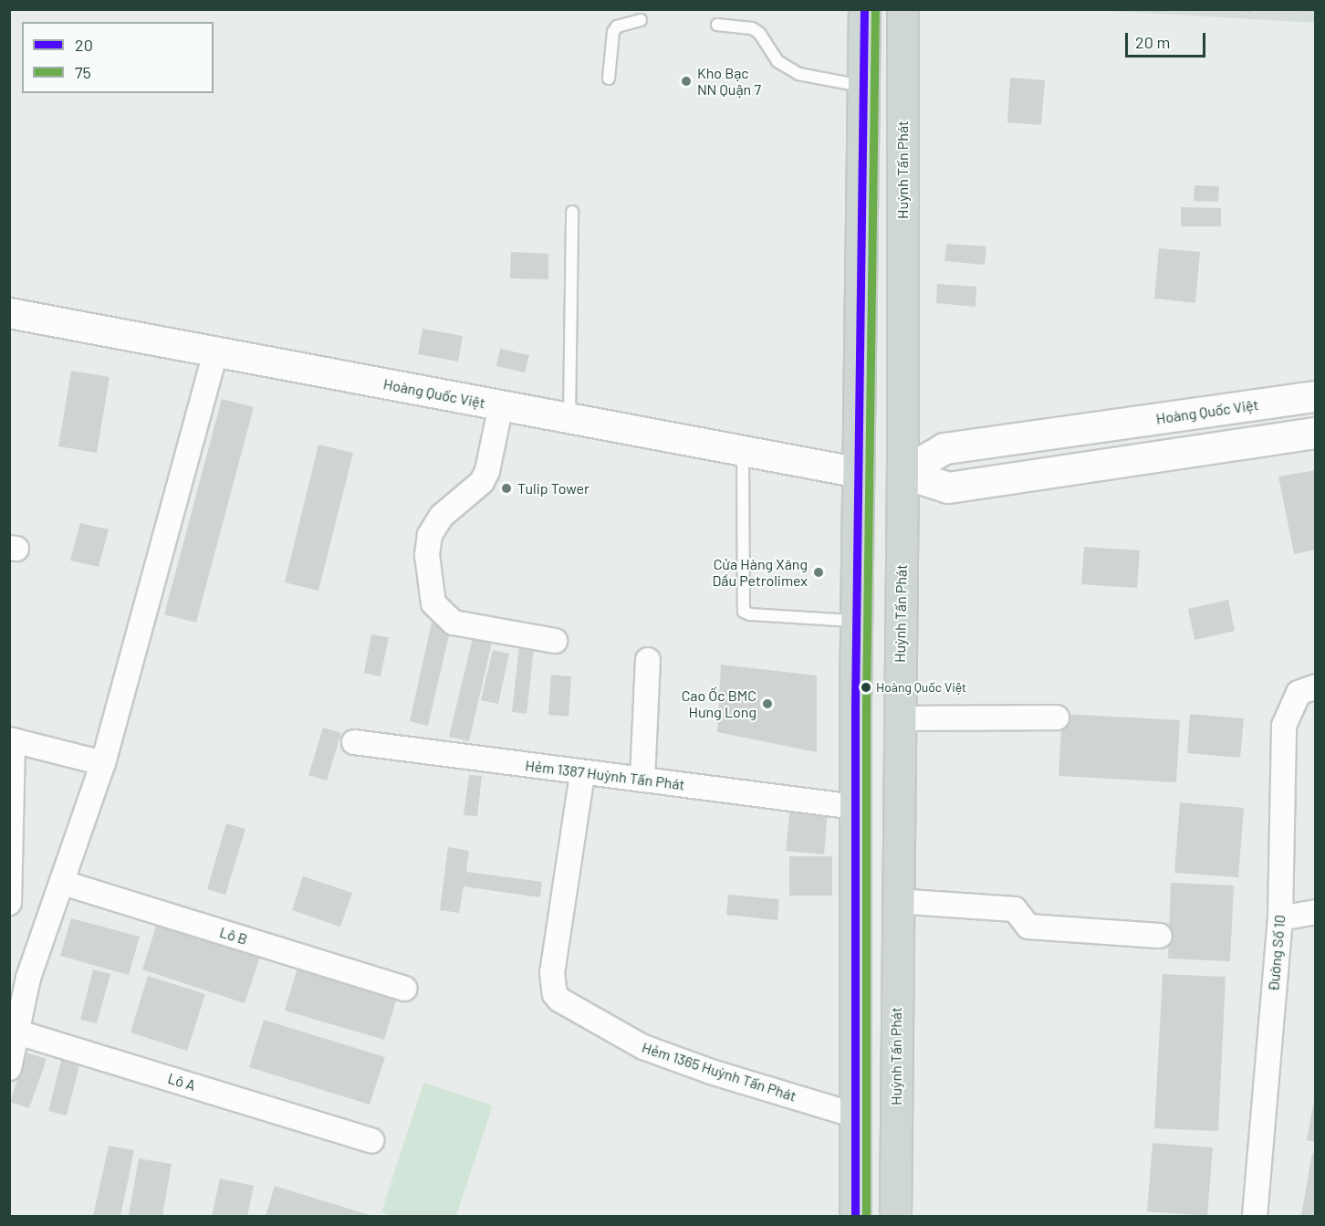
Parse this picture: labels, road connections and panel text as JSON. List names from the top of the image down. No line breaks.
{"streets":{"main road":["Huỳnh Tấn Phát","Hoàng Quốc Việt"],"street":["Hẻm 1387 Huỳnh Tấn Phát","Lô B","Đường Số 10","Hẻm 1365 Huỳnh Tấn Phát","Lô A"]},"crossings":[["Huỳnh Tấn Phát","Hoàng Quốc Việt"],["Hẻm 1387 Huỳnh Tấn Phát","Hẻm 1365 Huỳnh Tấn Phát"]],"places":["Kho Bạc NN Quận 7","Tulip Tower","Cửa Hàng Xăng Dầu Petrolimex","Hoàng Quốc Việt","Cao Ốc BMC Hưng Long"],"lines":["transit line 20","transit line 75"],"legend":["20","75"],"scale_bar":"20 m"}
